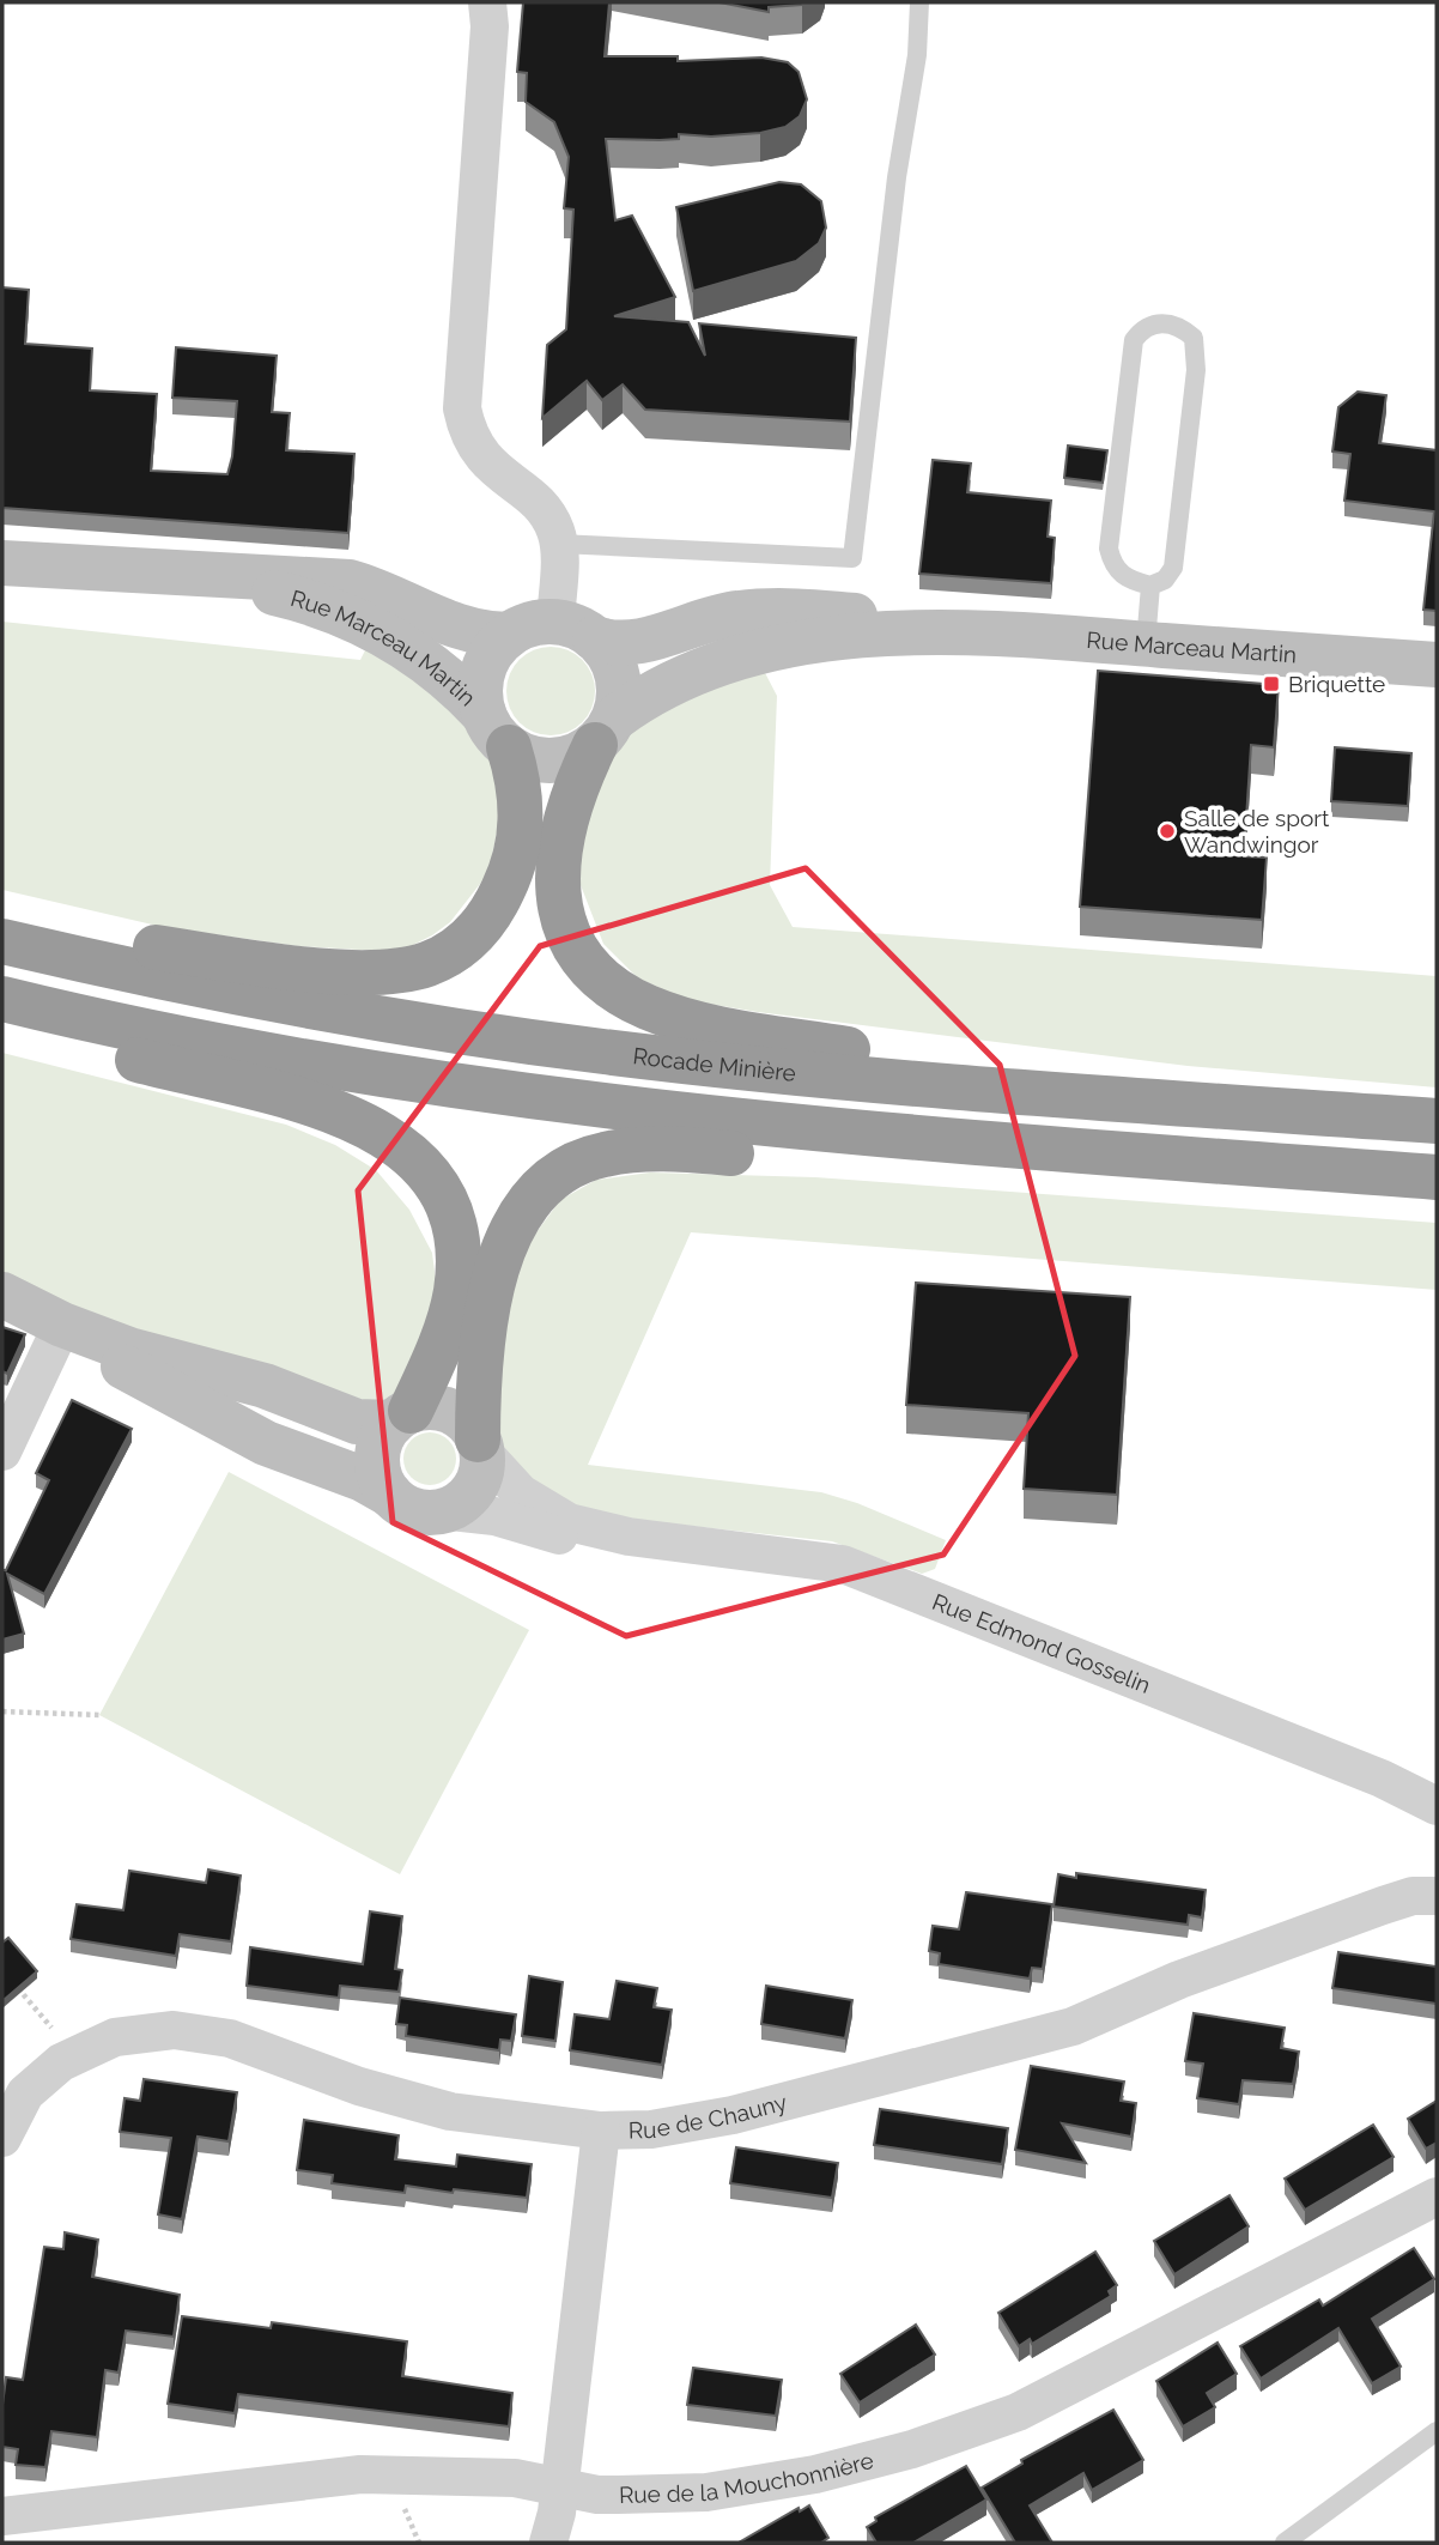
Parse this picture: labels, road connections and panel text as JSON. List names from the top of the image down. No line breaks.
{"streets":{"highway":["Rocade Minière"],"street":["Rue Marceau Martin","Rue Edmond Gosselin","Rue de Chauny","Rue de la Mouchonnière"]},"places":{"transit":["Briquette"],"other":["Salle de sport Wandwingor"]}}
